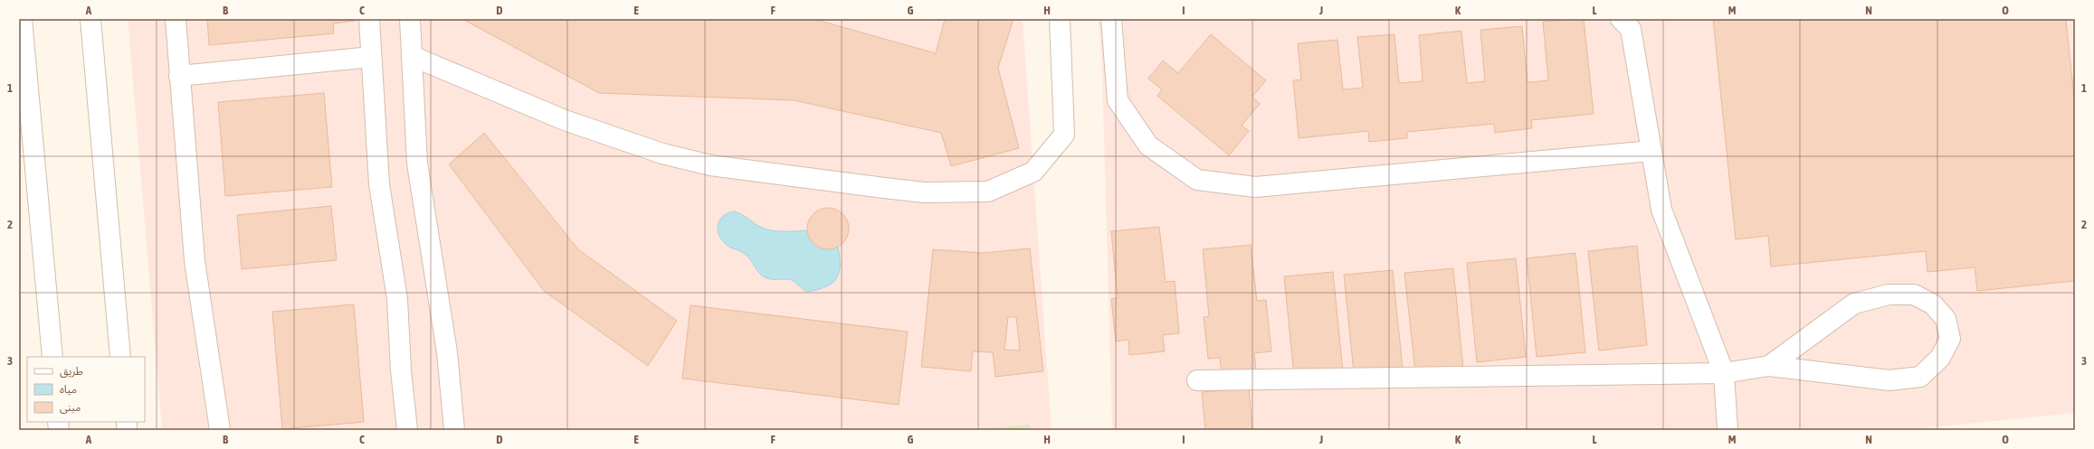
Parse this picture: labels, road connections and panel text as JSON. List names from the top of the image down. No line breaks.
{"legend":["طريق","مياه","مبنى"],"grid":{"columns":["A","B","C","D","E","F","G","H","I","J","K","L","M","N","O"],"rows":["1","2","3"]}}
